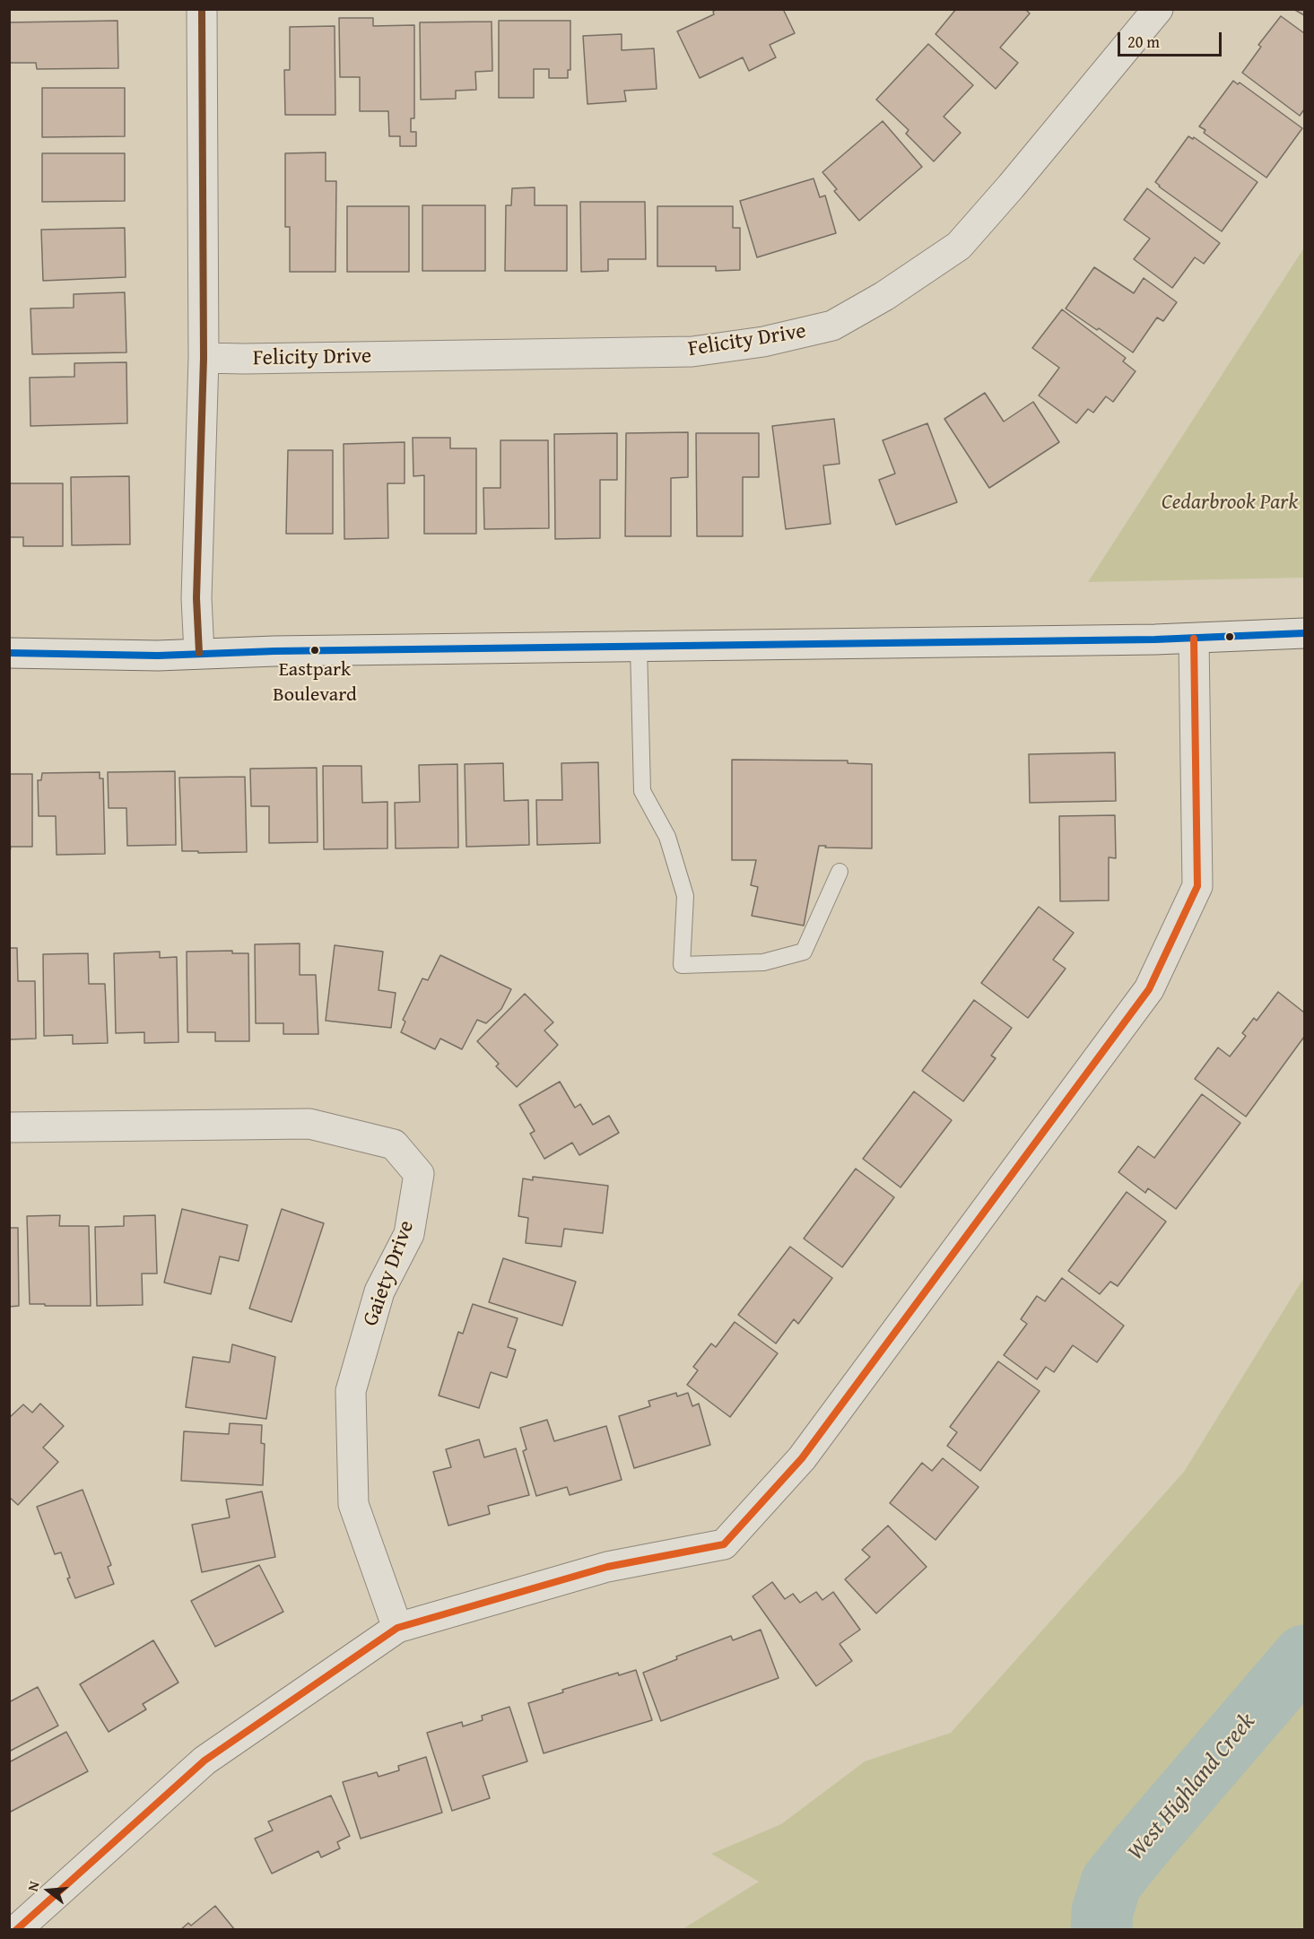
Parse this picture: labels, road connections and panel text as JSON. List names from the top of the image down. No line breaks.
{"streets":{"street":["Felicity Drive","Gaiety Drive"]},"water":["West Highland Creek"],"parks":["Cedarbrook Park"],"places":["Eastpark Boulevard"],"scale_bar":"20 m","north":"left"}
